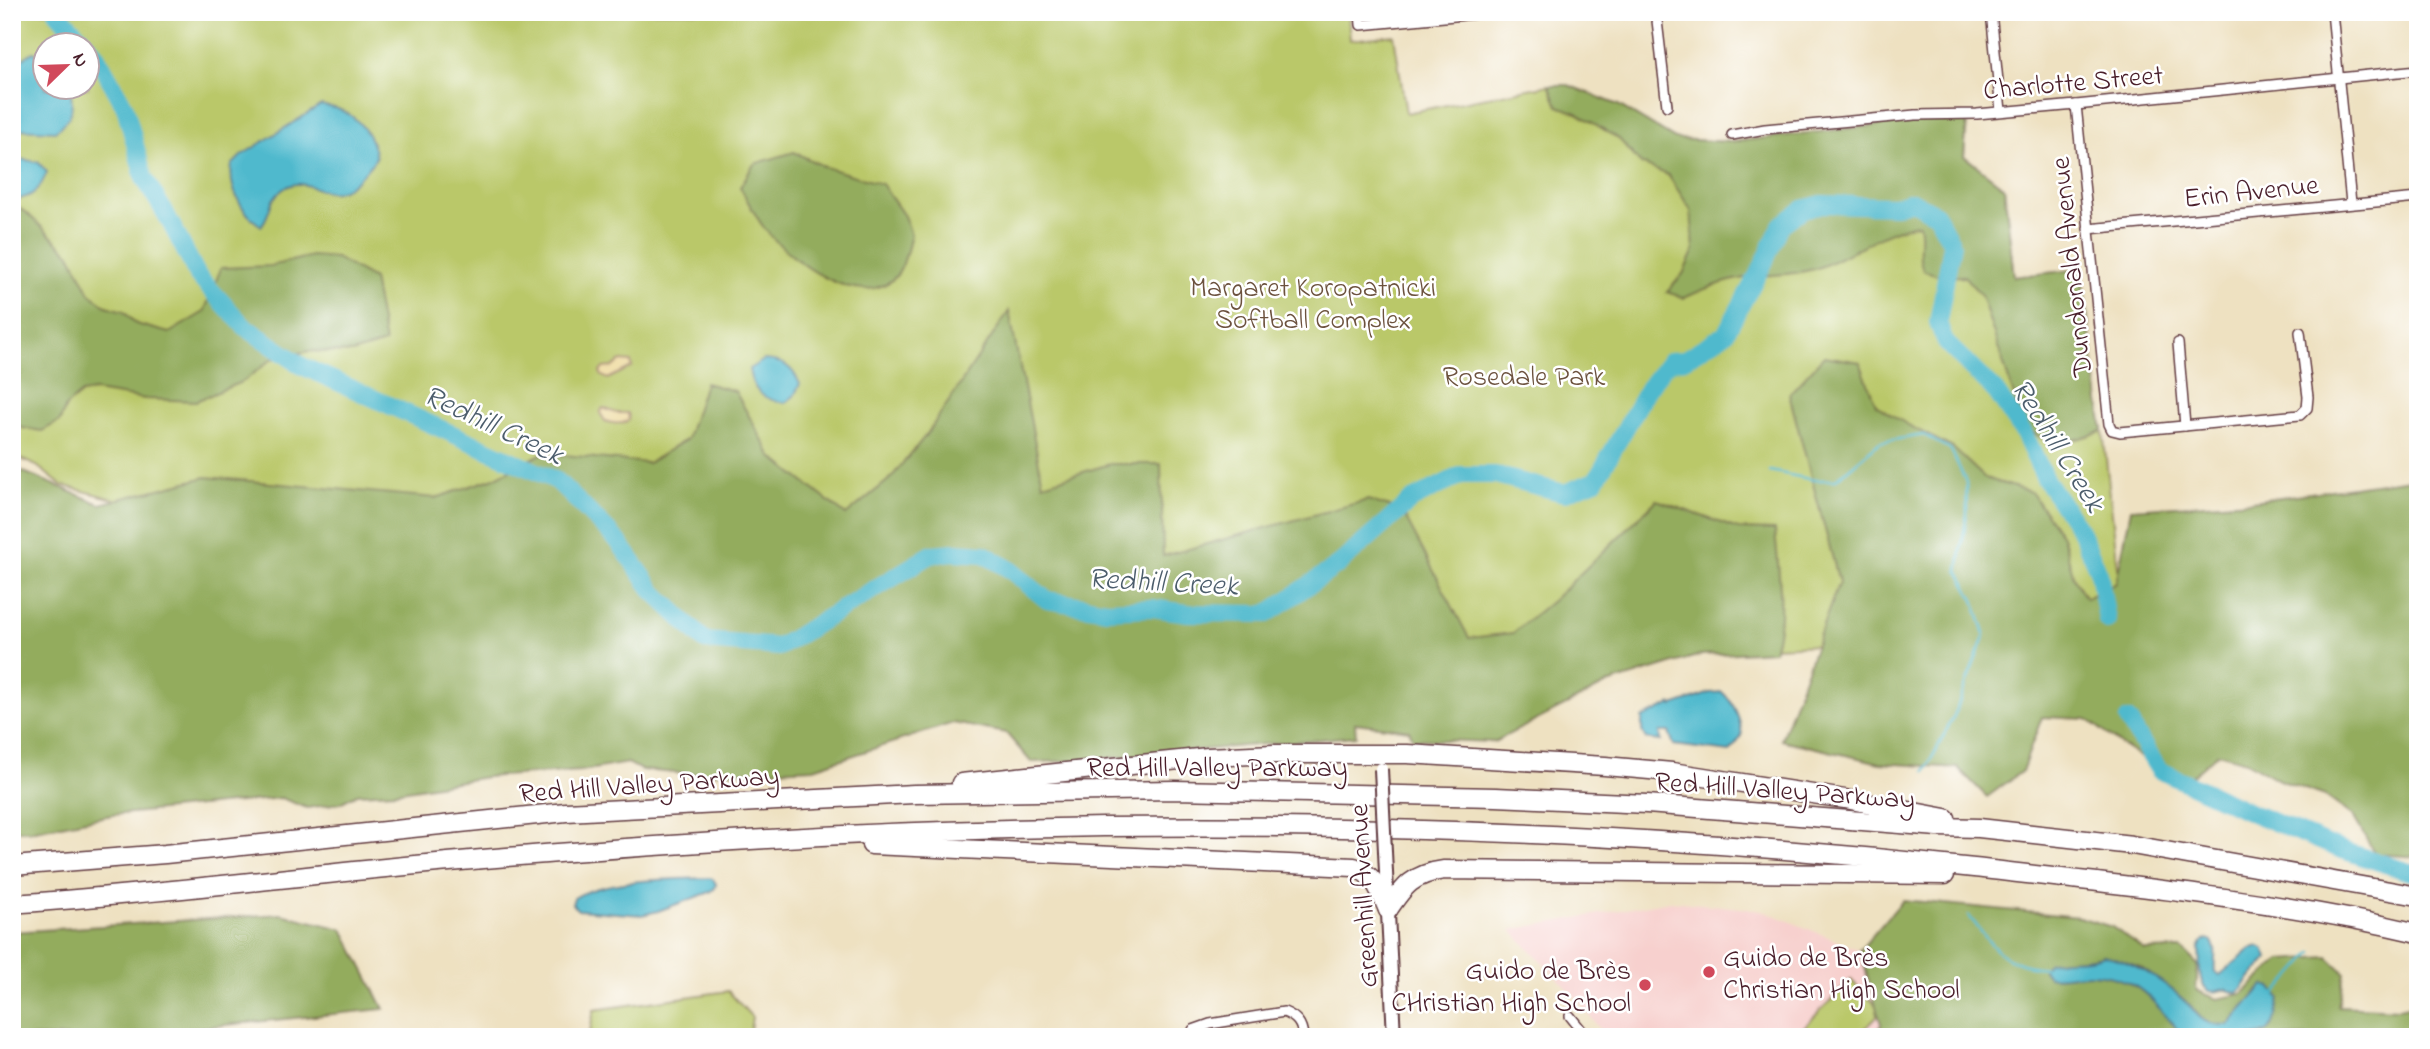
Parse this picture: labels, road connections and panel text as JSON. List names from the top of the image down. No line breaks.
{"streets":{"highway":["Red Hill Valley Parkway"],"street":["Charlotte Street","Erin Avenue","Dundonald Avenue","Greenhill Avenue"]},"crossings":[["Charlotte Street","Dundonald Avenue"],["Erin Avenue","Dundonald Avenue"]],"water":["Redhill Creek"],"parks":["Margaret Koropatnicki Softball Complex","Rosedale Park"],"places":["Guido de Brès Christian High School","Guido de Brès CHristian High School"],"north":"top right"}
